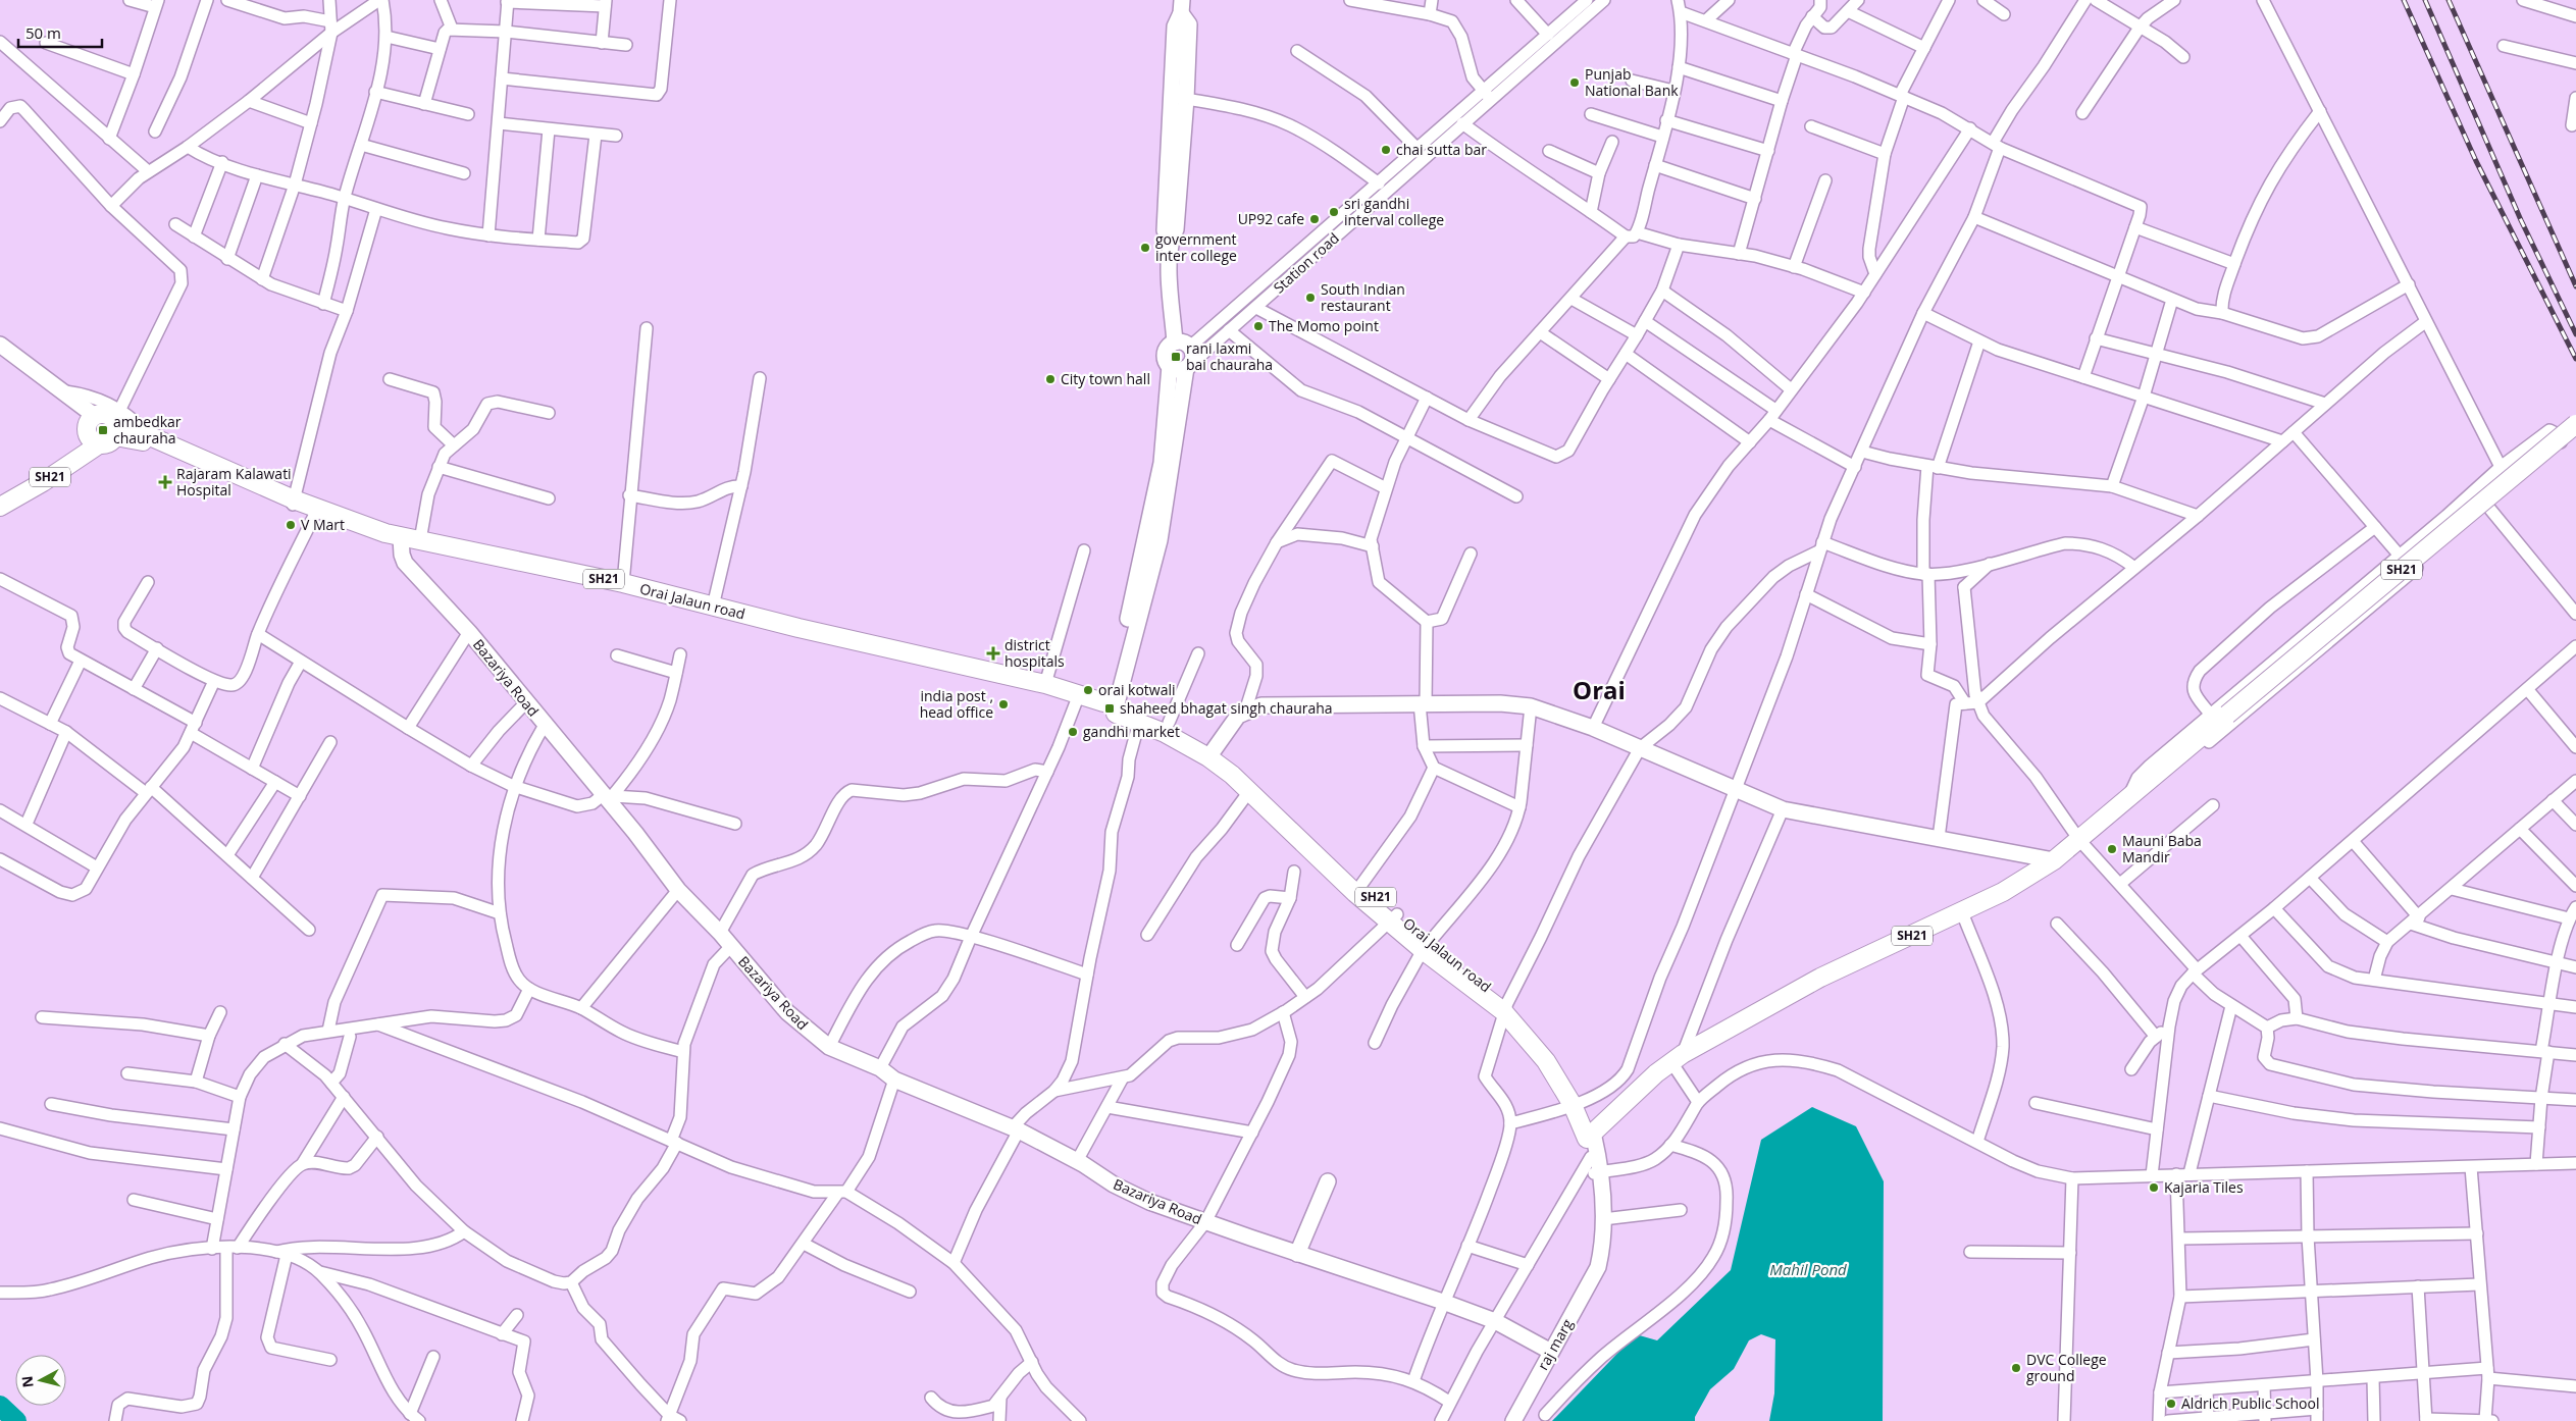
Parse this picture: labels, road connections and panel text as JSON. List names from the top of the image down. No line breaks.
{"streets":{"main road":["SH21","Orai Jalaun road"],"street":["Station road","Bazariya Road","raj marg"]},"crossings":[["SH21","Orai Jalaun road"],["Orai Jalaun road","Bazariya Road"],["Bazariya Road","raj marg"]],"districts":["Orai"],"water":["Mahil Pond"],"places":{"other":["Punjab National Bank","chai sutta bar","sri gandhi interval college","UP92 cafe","government inter college","South Indian restaurant","The Momo point","City town hall","V Mart","orai kotwali","india post , head office","gandhi market","Mauni Baba Mandir","Kajaria Tiles","DVC College ground","Aldrich Public School"],"transit":["rani laxmi bai chauraha","ambedkar chauraha","shaheed bhagat singh chauraha"],"health":["Rajaram Kalawati Hospital","district hospitals"]},"scale_bar":"50 m","north":"left"}
